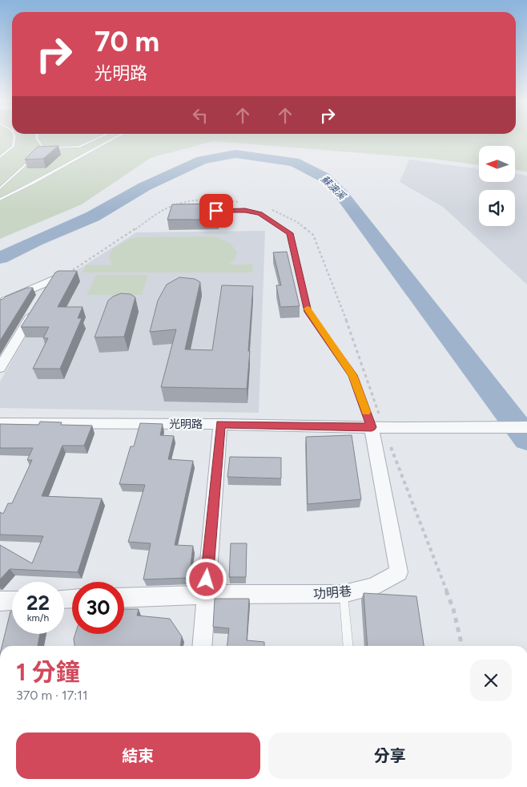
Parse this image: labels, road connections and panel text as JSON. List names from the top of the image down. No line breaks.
{"streets":{"street":["光明路","功明巷"]},"crossings":[["光明路","功明巷"]],"water":["蘇澳溪"],"north":"left","page":{"turn":["70 m","光明路"],"speed":"22 km/h","limit":"30","heading":["1 分鐘","370 m · 17:11"],"buttons":["結束","分享"]}}
